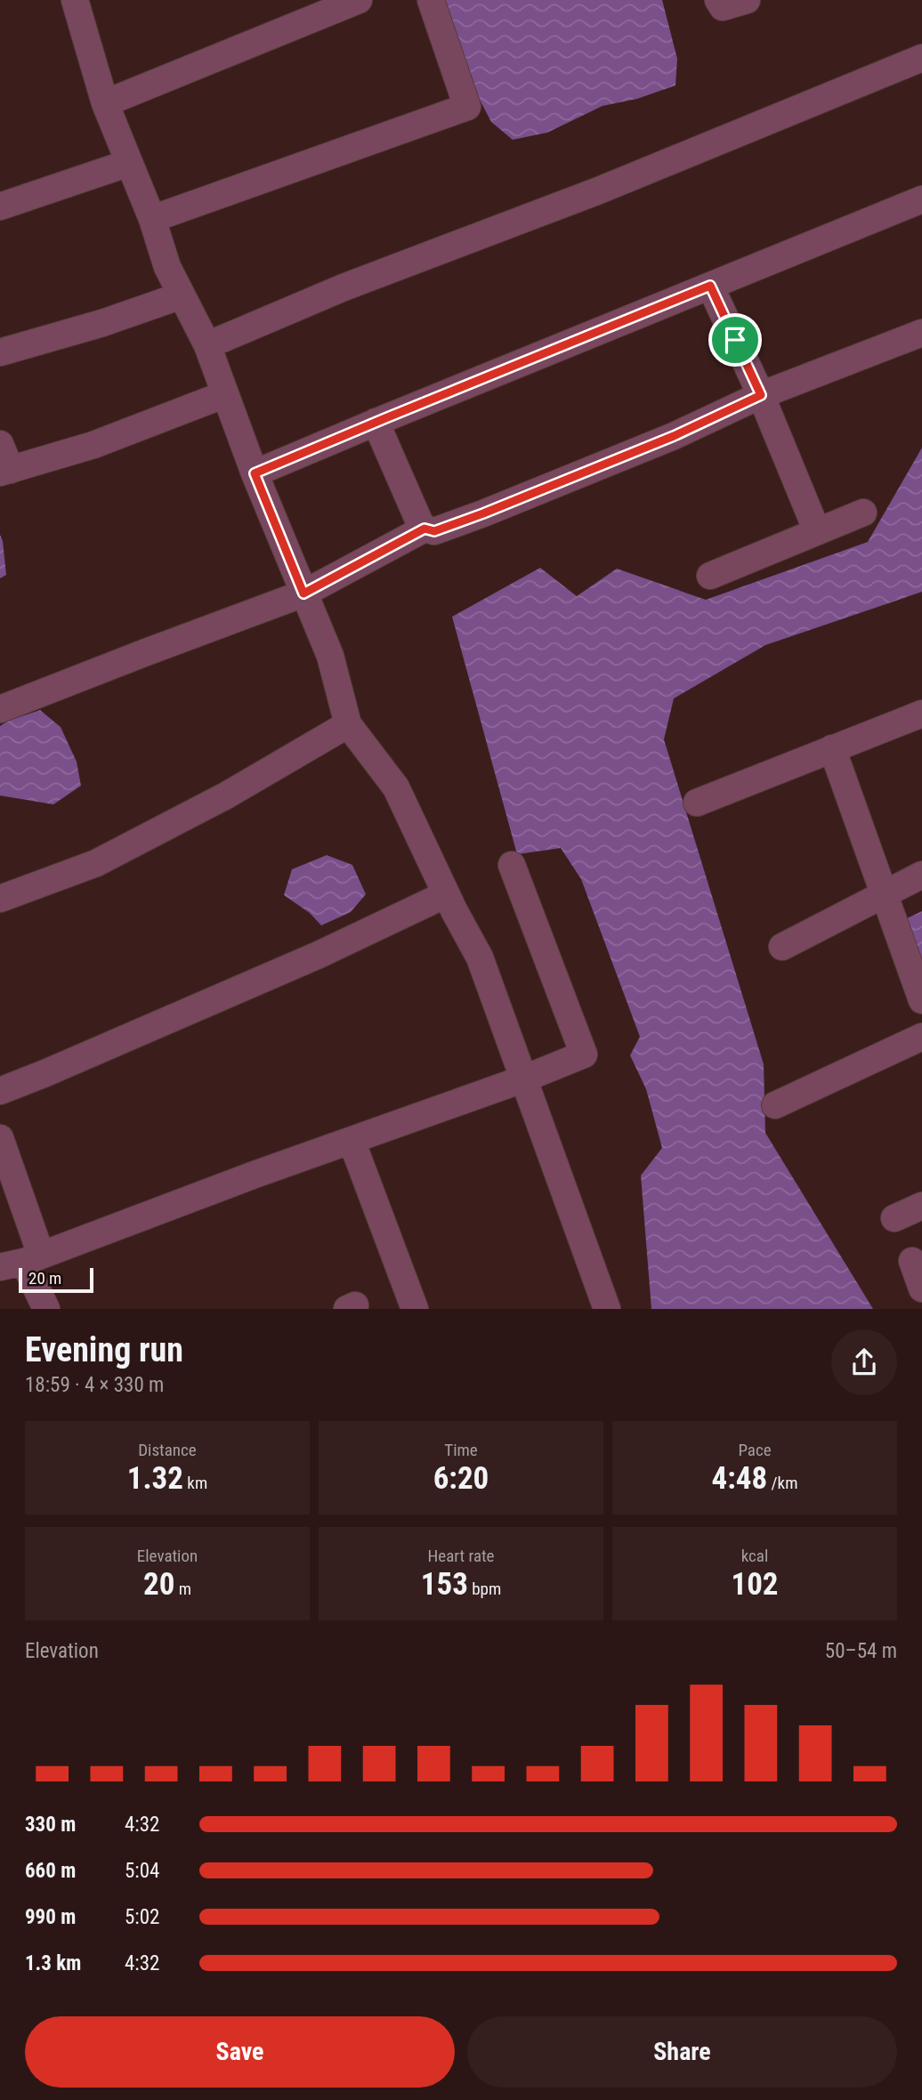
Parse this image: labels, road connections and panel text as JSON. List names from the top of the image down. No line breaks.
{"scale_bar":"20 m","page":{"scale":"20 m","heading":["Evening run","18:59 · 4 × 330 m"],"stats":[["Distance","1.32 km"],["Time","6:20"],["Pace","4:48 /km"],["Elevation","20 m"],["Heart rate","153 bpm"],["kcal","102"]],"chart":["Elevation","50–54 m"],"list":[{"name":"330 m","note":"4:32"},{"name":"660 m","note":"5:04"},{"name":"990 m","note":"5:02"},{"name":"1.3 km","note":"4:32"}],"buttons":["Save","Share"]}}
